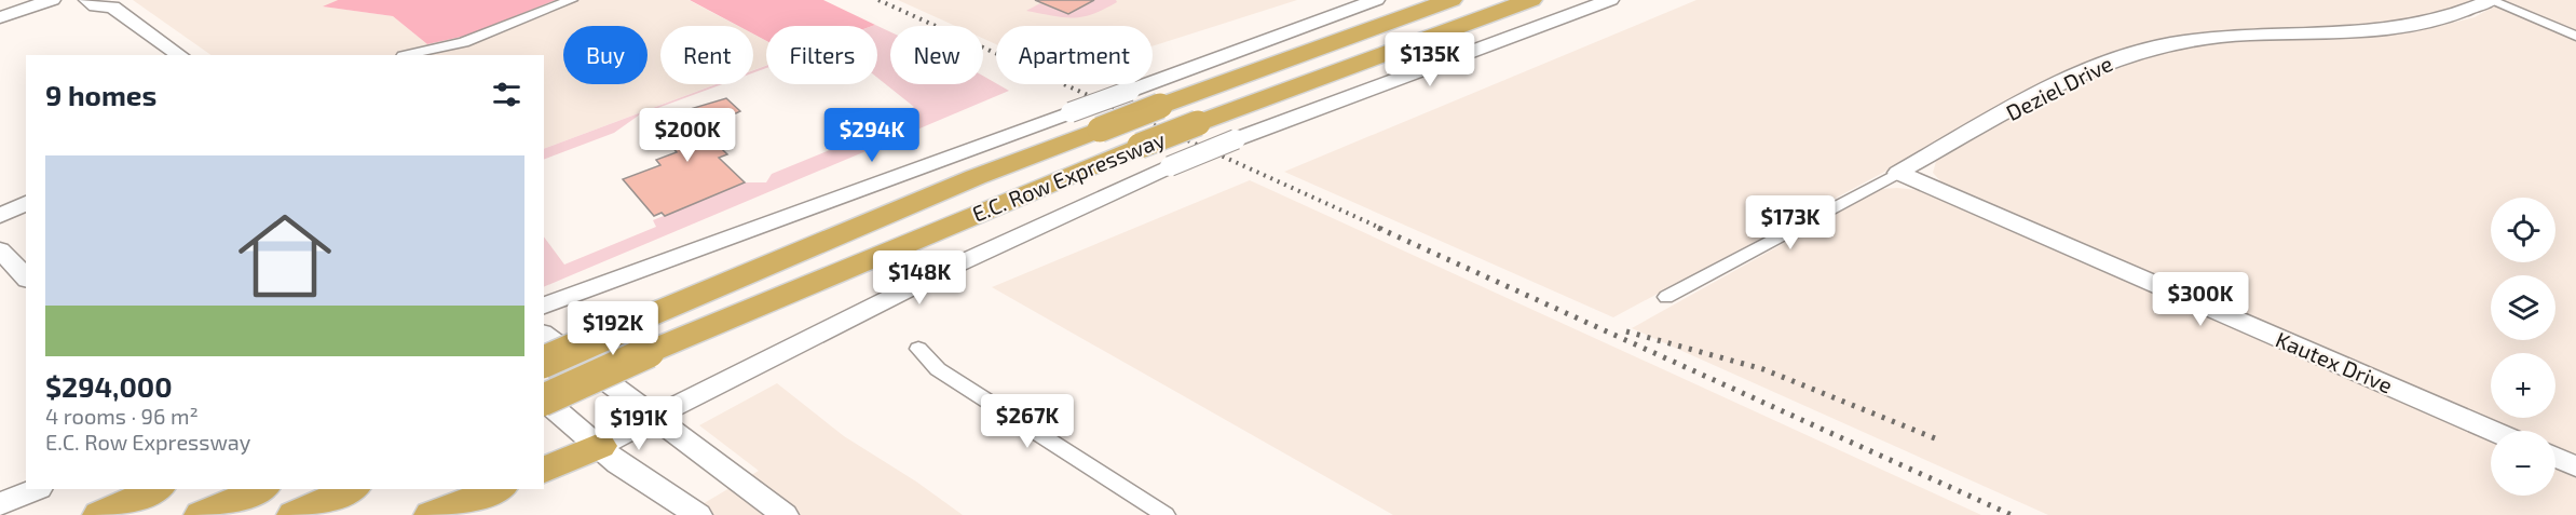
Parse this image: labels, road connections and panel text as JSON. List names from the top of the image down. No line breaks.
{"streets":{"highway":["E.C. Row Expressway"],"main road":["Deziel Drive","Kautex Drive"]},"crossings":[["Deziel Drive","Kautex Drive"]],"page":{"chip":["Buy","Rent","Filters","New","Apartment"],"price":["$135K","$200K","$294K","$173K","$148K","$300K","$192K","$267K","$191K"],"heading":"9 homes","list":[{"name":"$294,000","note":"4 rooms · 96 m² · E.C. Row Expressway"}],"map_buttons":["+","−"]}}
